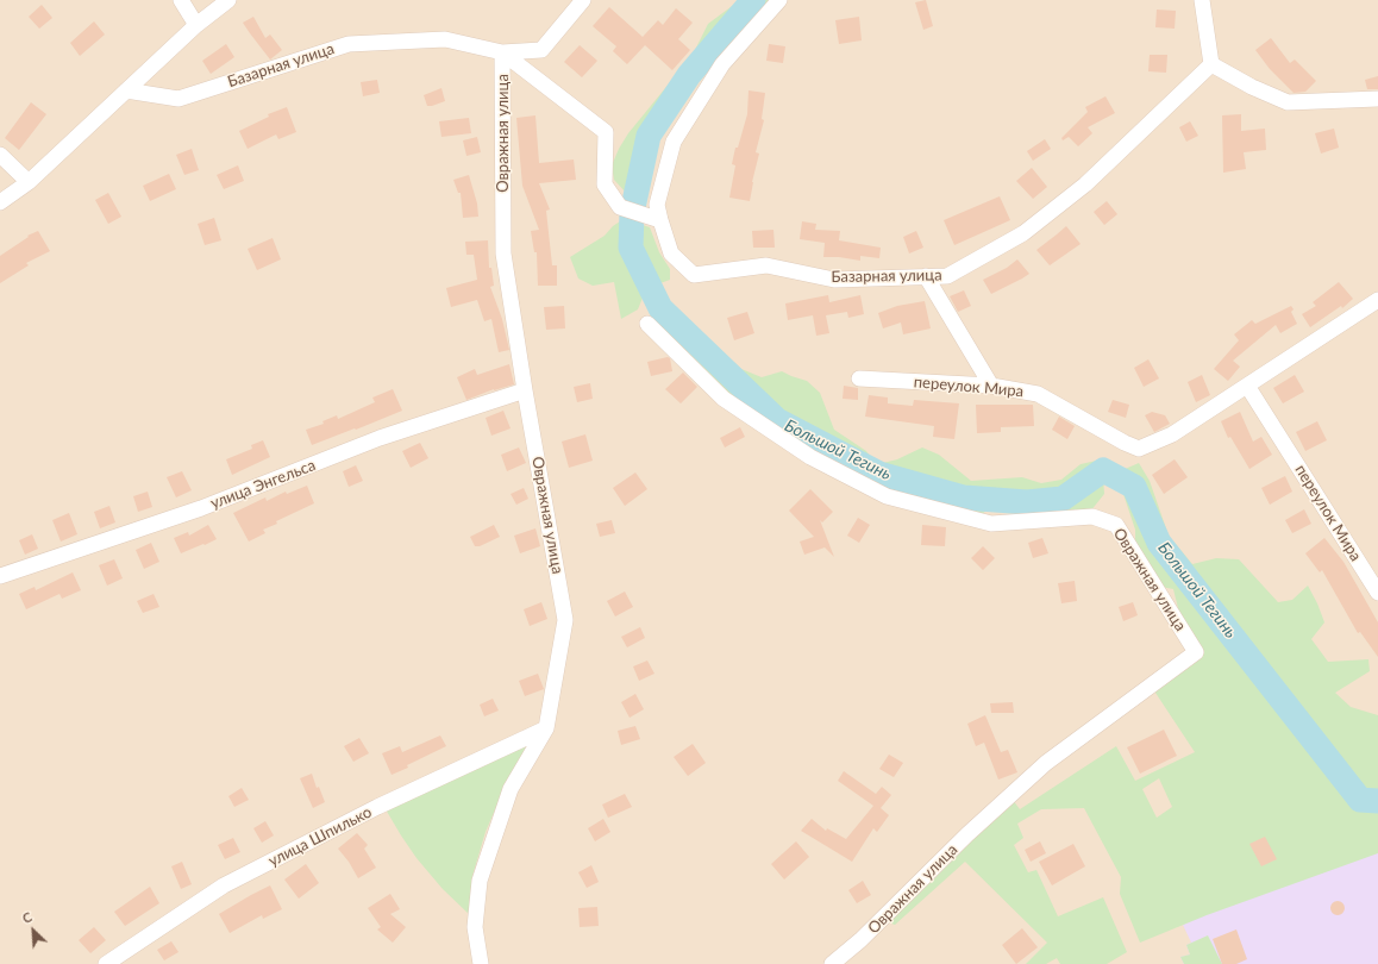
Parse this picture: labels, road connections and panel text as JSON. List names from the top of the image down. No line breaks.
{"streets":{"street":["Базарная улица","Овражная улица","переулок Мира","улица Энгельса","улица Шпилько"]},"crossings":[["Базарная улица","Овражная улица"],["Овражная улица","улица Энгельса"],["Овражная улица","улица Шпилько"]],"water":["Большой Тегинь"],"north":"top left"}
